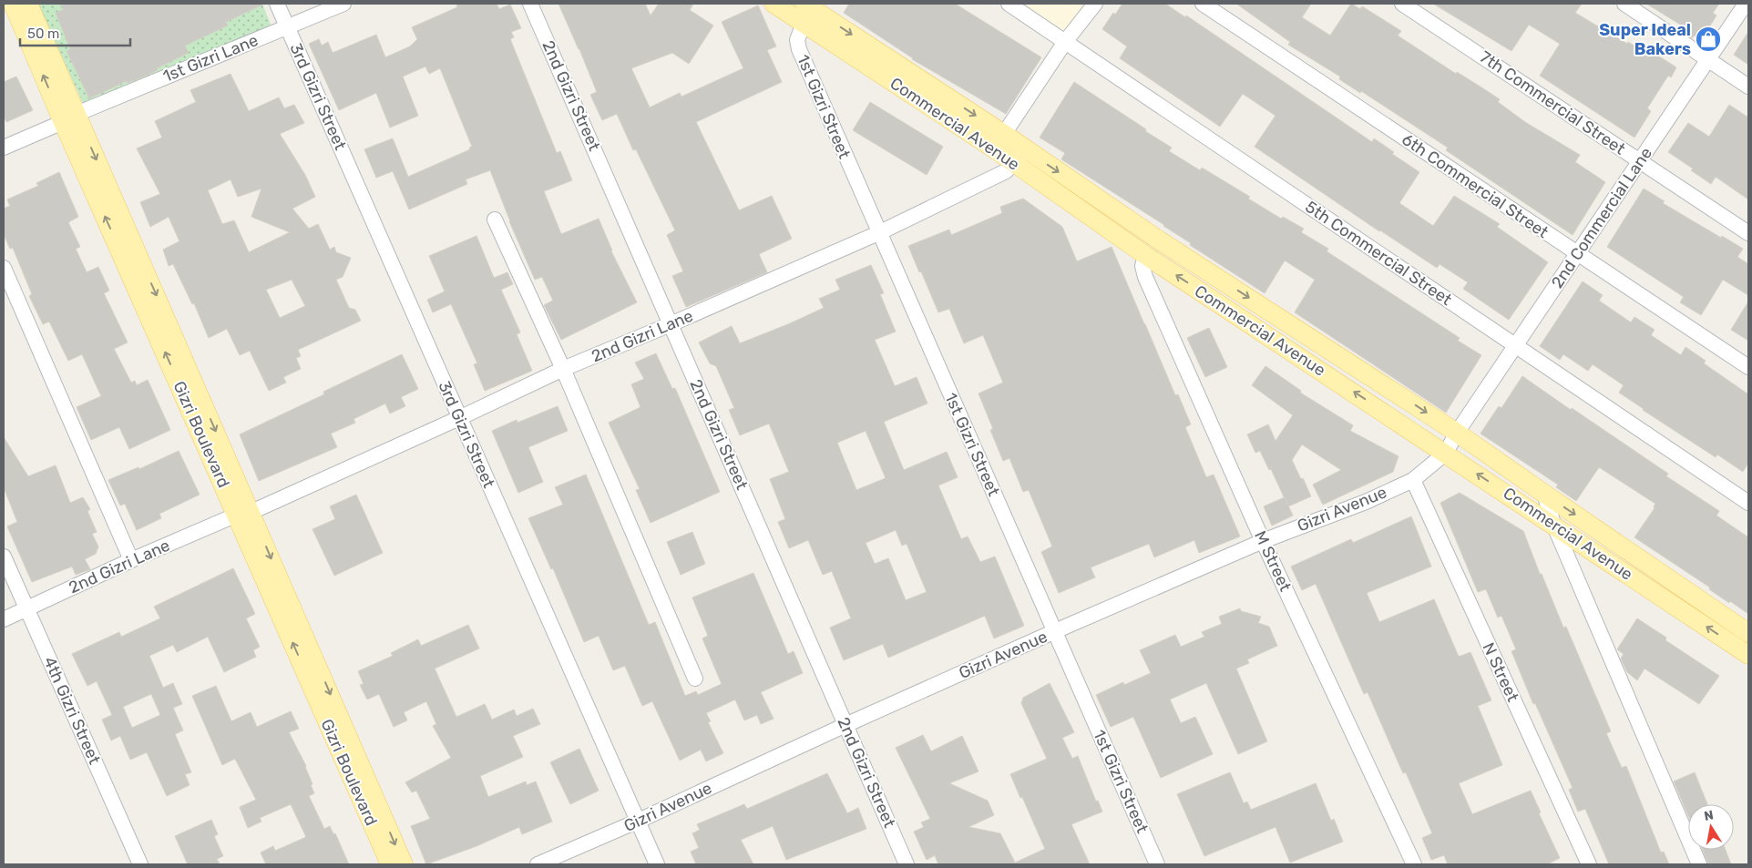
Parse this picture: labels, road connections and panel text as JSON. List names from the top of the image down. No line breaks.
{"streets":{"main road":["Commercial Avenue","Gizri Boulevard"],"street":["1st Gizri Lane","2nd Gizri Street","3rd Gizri Street","7th Commercial Street","1st Gizri Street","6th Commercial Street","2nd Commercial Lane","5th Commercial Street","2nd Gizri Lane","Gizri Avenue","M Street","N Street","4th Gizri Street"]},"crossings":[["1st Gizri Lane","3rd Gizri Street"],["1st Gizri Lane","Gizri Boulevard"],["2nd Gizri Street","2nd Gizri Lane"],["2nd Gizri Street","Gizri Avenue"],["3rd Gizri Street","2nd Gizri Lane"],["3rd Gizri Street","Gizri Avenue"],["7th Commercial Street","2nd Commercial Lane"],["1st Gizri Street","Commercial Avenue"],["1st Gizri Street","2nd Gizri Lane"],["1st Gizri Street","Gizri Avenue"],["Commercial Avenue","2nd Commercial Lane"],["Commercial Avenue","2nd Gizri Lane"],["Commercial Avenue","Gizri Avenue"],["Commercial Avenue","M Street"],["6th Commercial Street","2nd Commercial Lane"],["2nd Commercial Lane","5th Commercial Street"],["2nd Commercial Lane","Gizri Avenue"],["2nd Gizri Lane","Gizri Boulevard"],["2nd Gizri Lane","4th Gizri Street"],["Gizri Avenue","M Street"],["Gizri Avenue","N Street"]],"places":{"shop":["Super Ideal Bakers"]},"scale_bar":"50 m","north":"top"}
